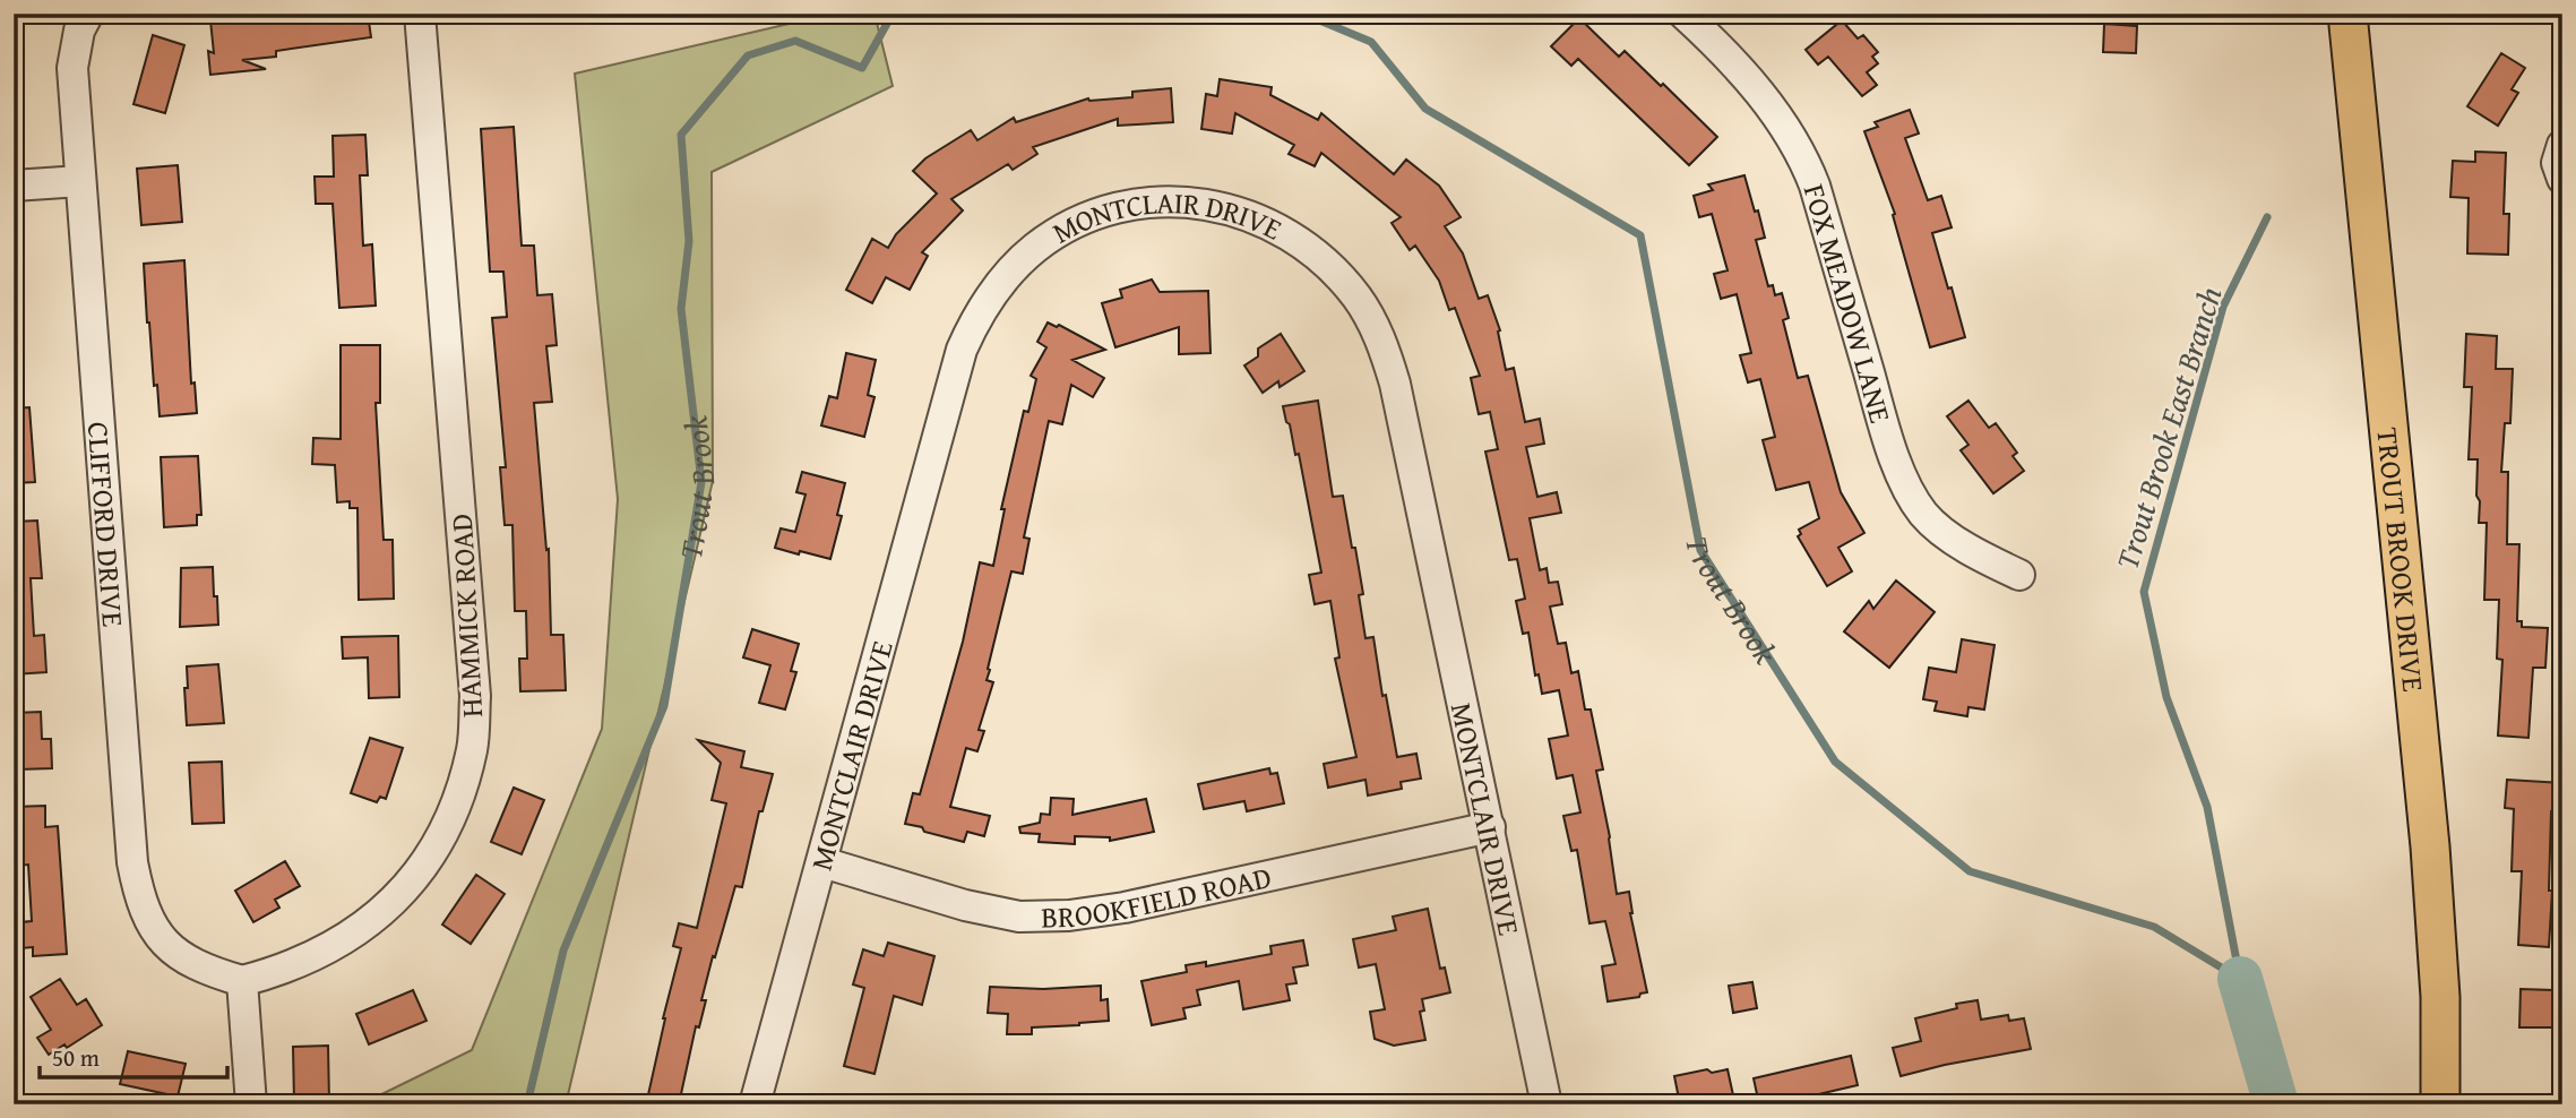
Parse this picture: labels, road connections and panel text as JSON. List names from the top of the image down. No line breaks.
{"streets":{"main road":["TROUT BROOK DRIVE"],"street":["MONTCLAIR DRIVE","FOX MEADOW LANE","CLIFFORD DRIVE","HAMMICK ROAD","BROOKFIELD ROAD"]},"crossings":[["MONTCLAIR DRIVE","BROOKFIELD ROAD"],["CLIFFORD DRIVE","HAMMICK ROAD"]],"water":["Trout Brook East Branch","Trout Brook"],"scale_bar":"50 m"}
